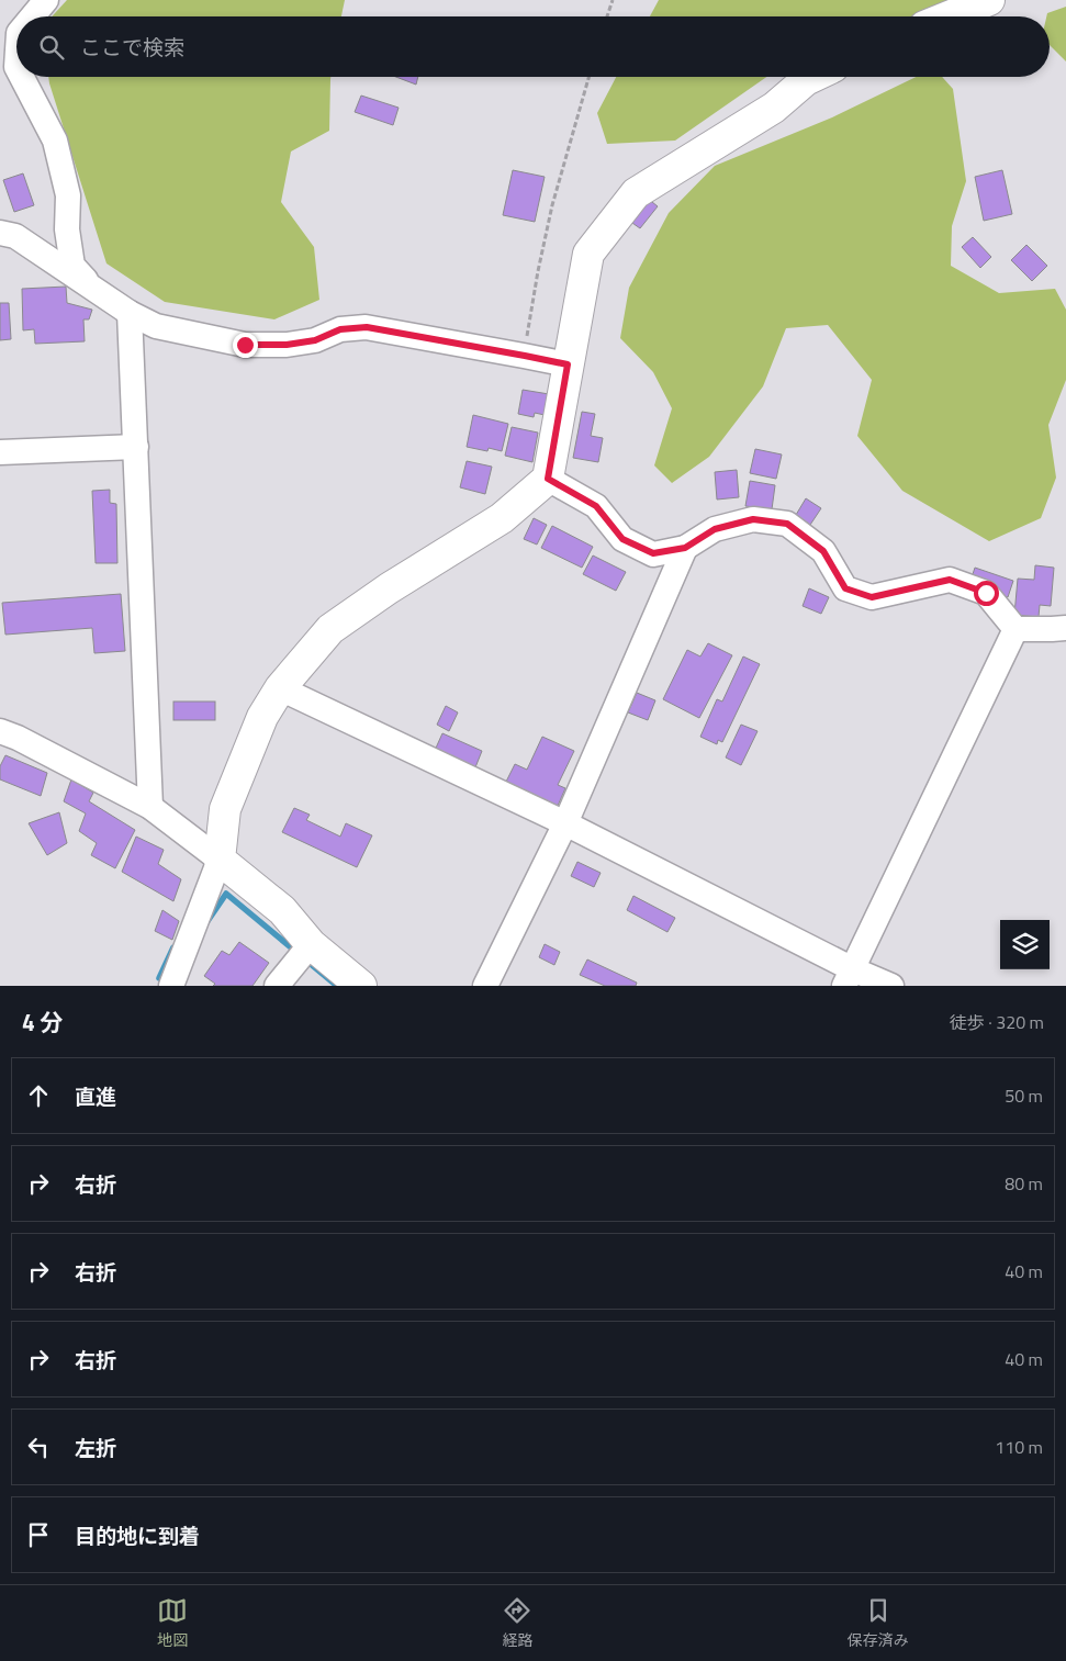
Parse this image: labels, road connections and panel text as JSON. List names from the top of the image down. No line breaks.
{"page":{"search":"ここで検索","heading":["4 分","徒歩 · 320 m"],"list":[["直進","50 m"],["右折","80 m"],["右折","40 m"],["右折","40 m"],["左折","110 m"],"目的地に到着"],"nav":["地図","経路","保存済み"]}}
